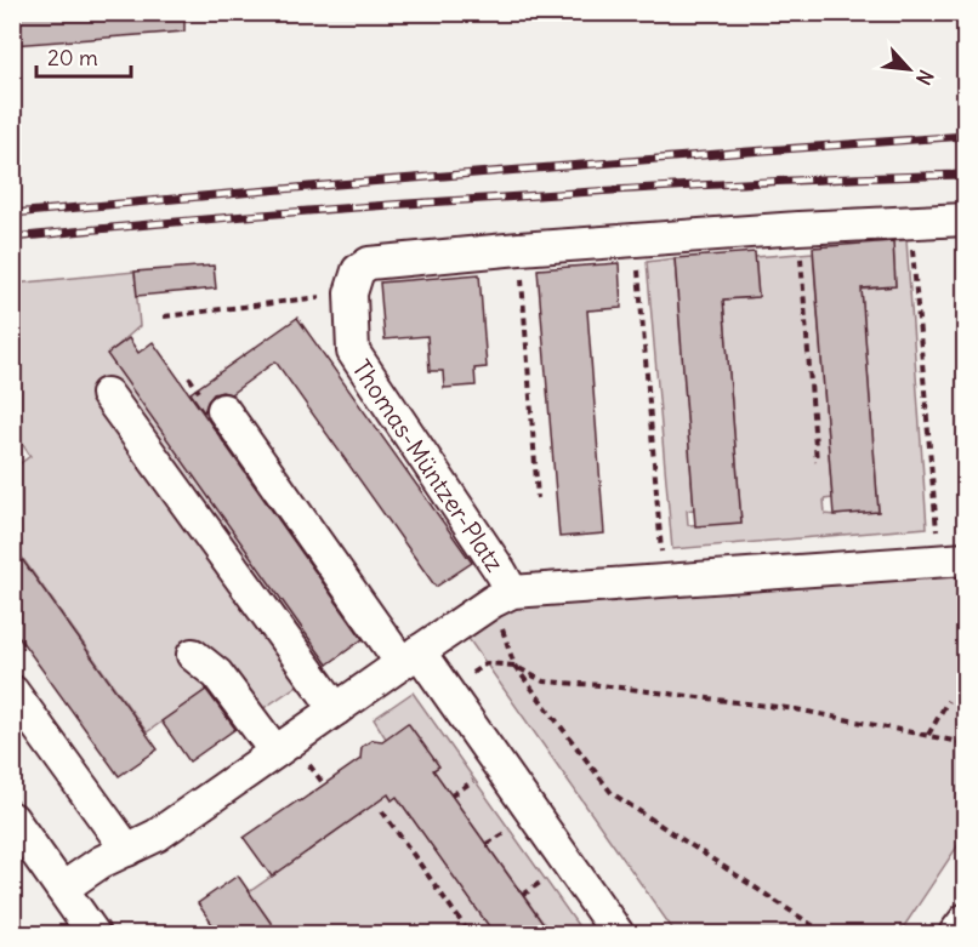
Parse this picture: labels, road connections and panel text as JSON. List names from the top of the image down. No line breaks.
{"streets":{"street":["Thomas-Müntzer-Platz"]},"scale_bar":"20 m","north":"bottom right"}
